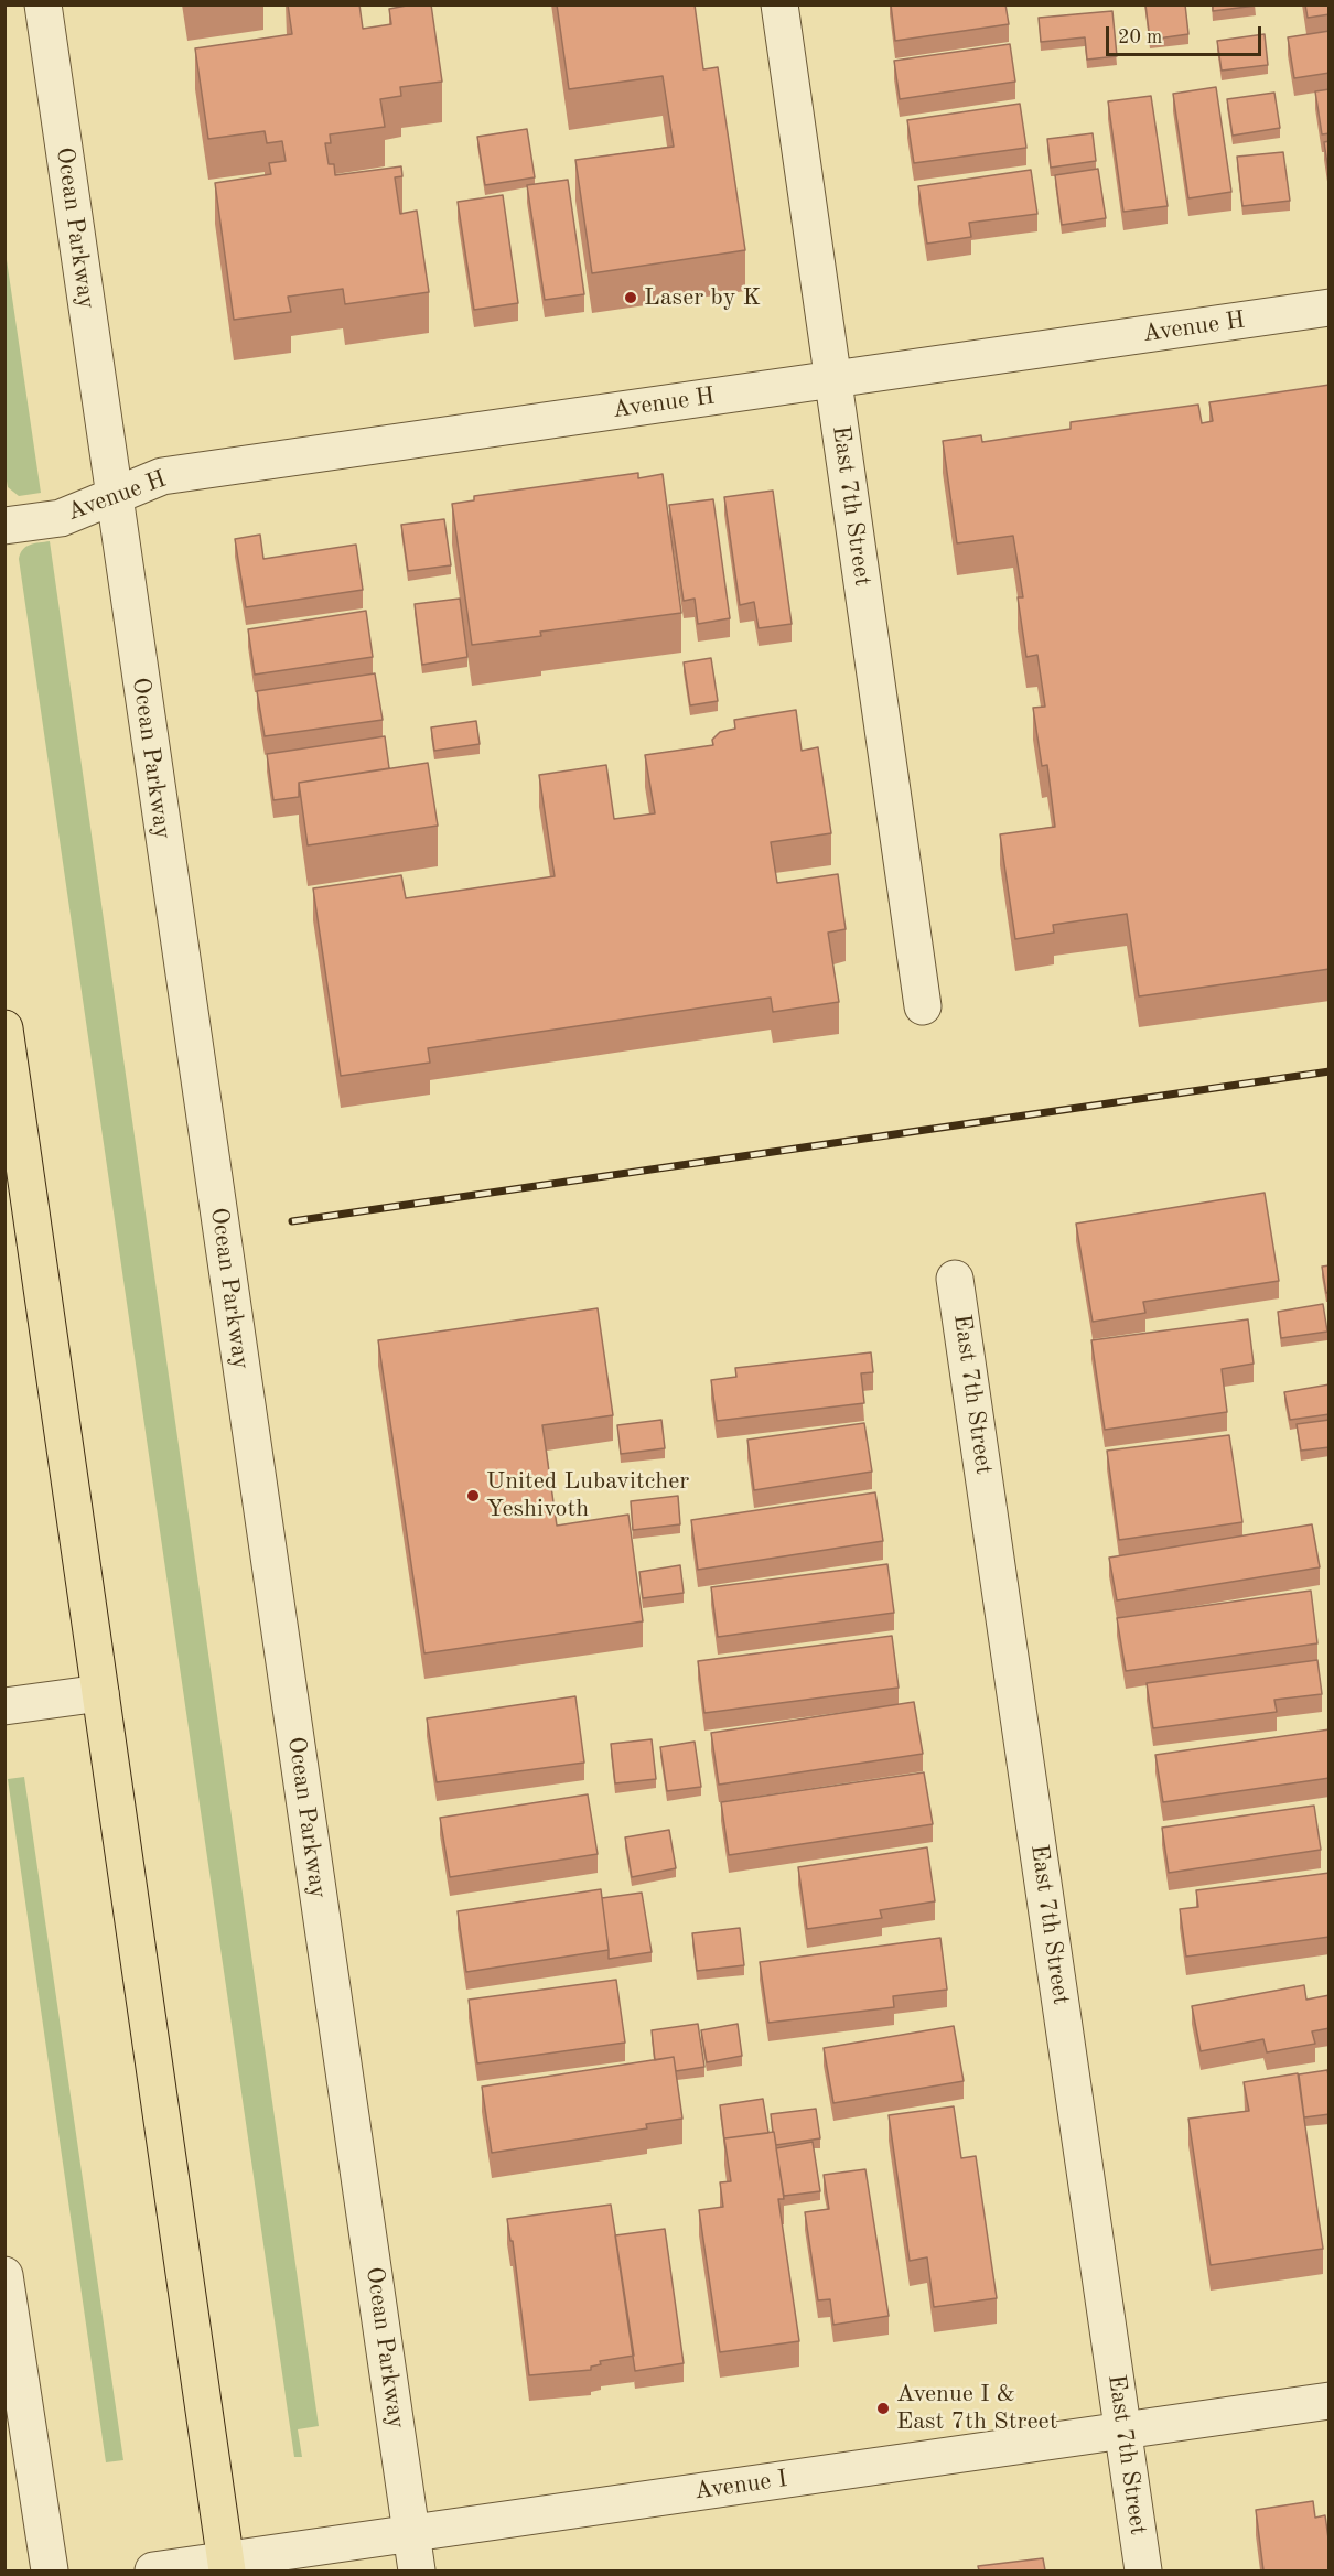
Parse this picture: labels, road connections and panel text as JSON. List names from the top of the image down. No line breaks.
{"streets":{"street":["Ocean Parkway","Avenue H","East 7th Street","Avenue I"]},"crossings":[["Ocean Parkway","Avenue H"],["Ocean Parkway","Avenue I"],["Avenue H","East 7th Street"],["East 7th Street","Avenue I"]],"places":["Laser by K","United Lubavitcher Yeshivoth","Avenue I & East 7th Street"],"scale_bar":"20 m"}
